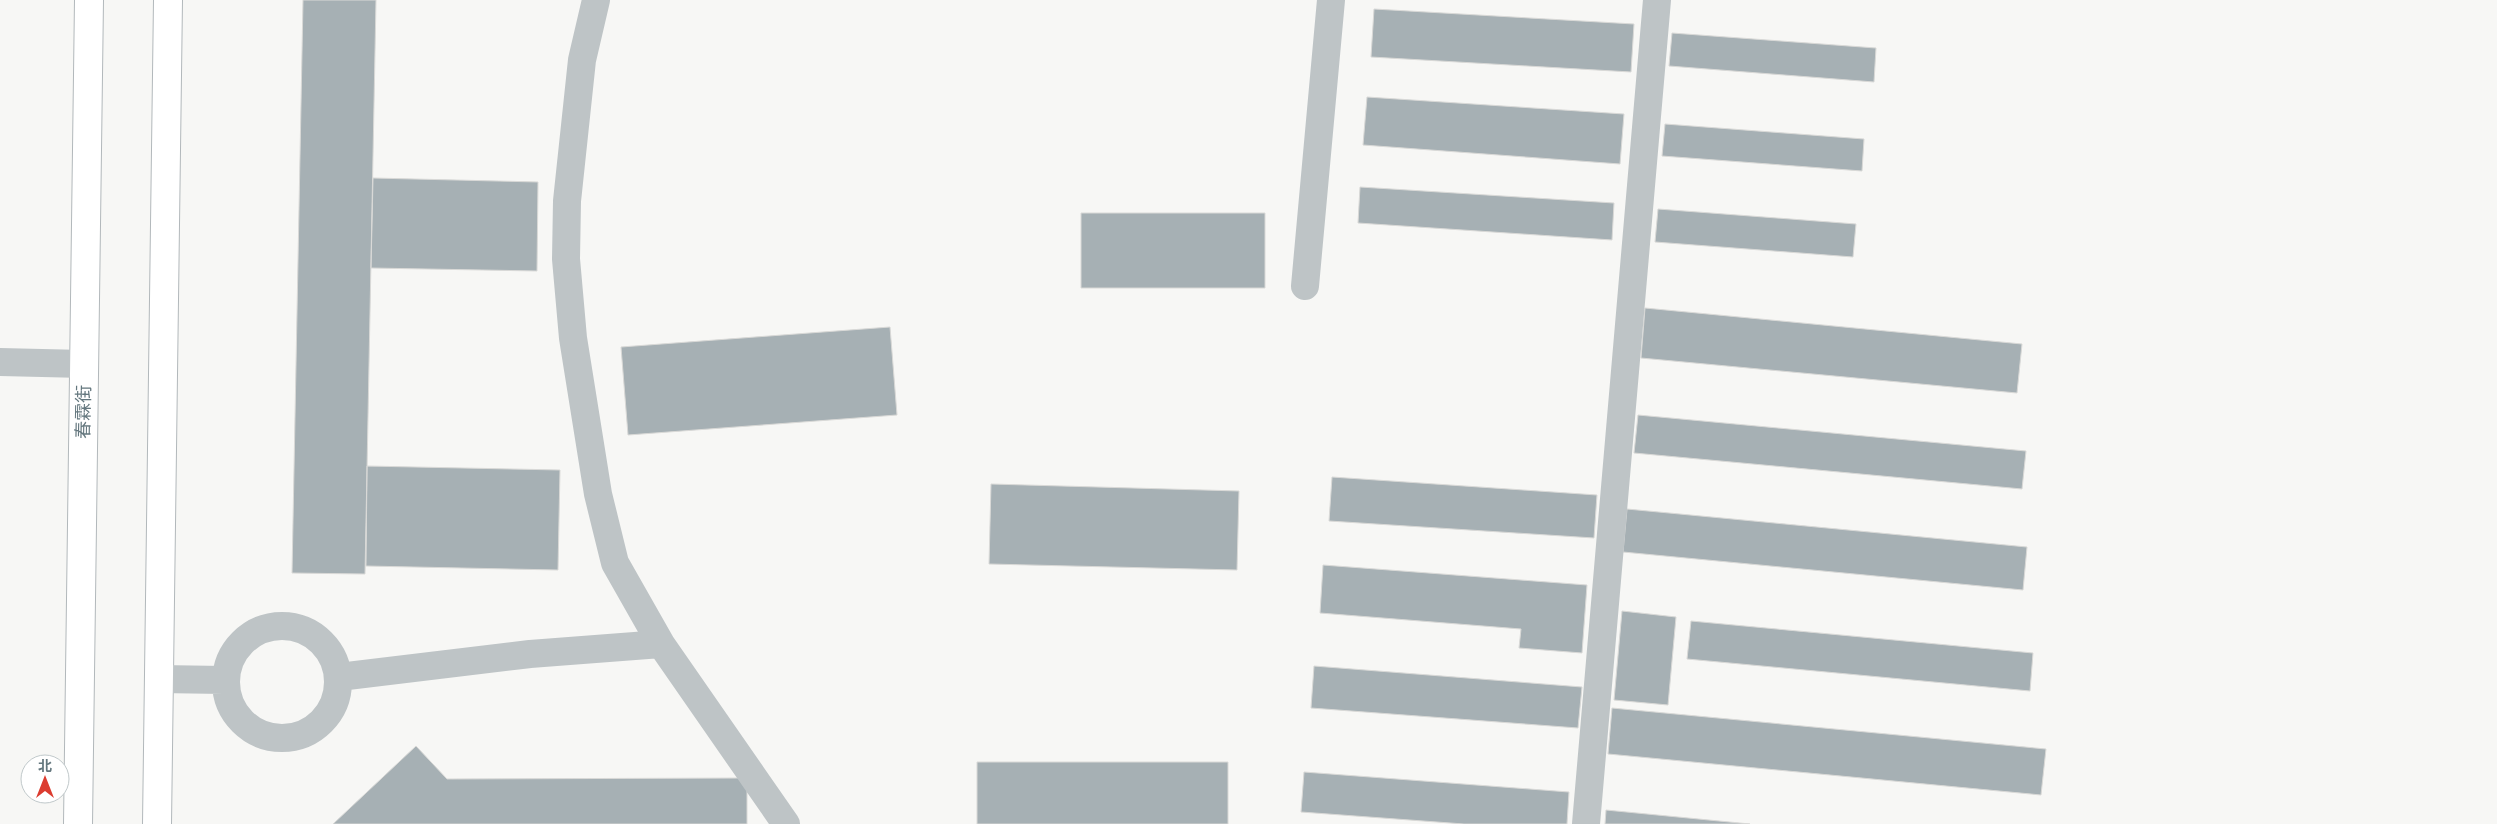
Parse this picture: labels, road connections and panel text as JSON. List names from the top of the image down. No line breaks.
{"streets":{"main road":["春霖街"]},"north":"top"}
